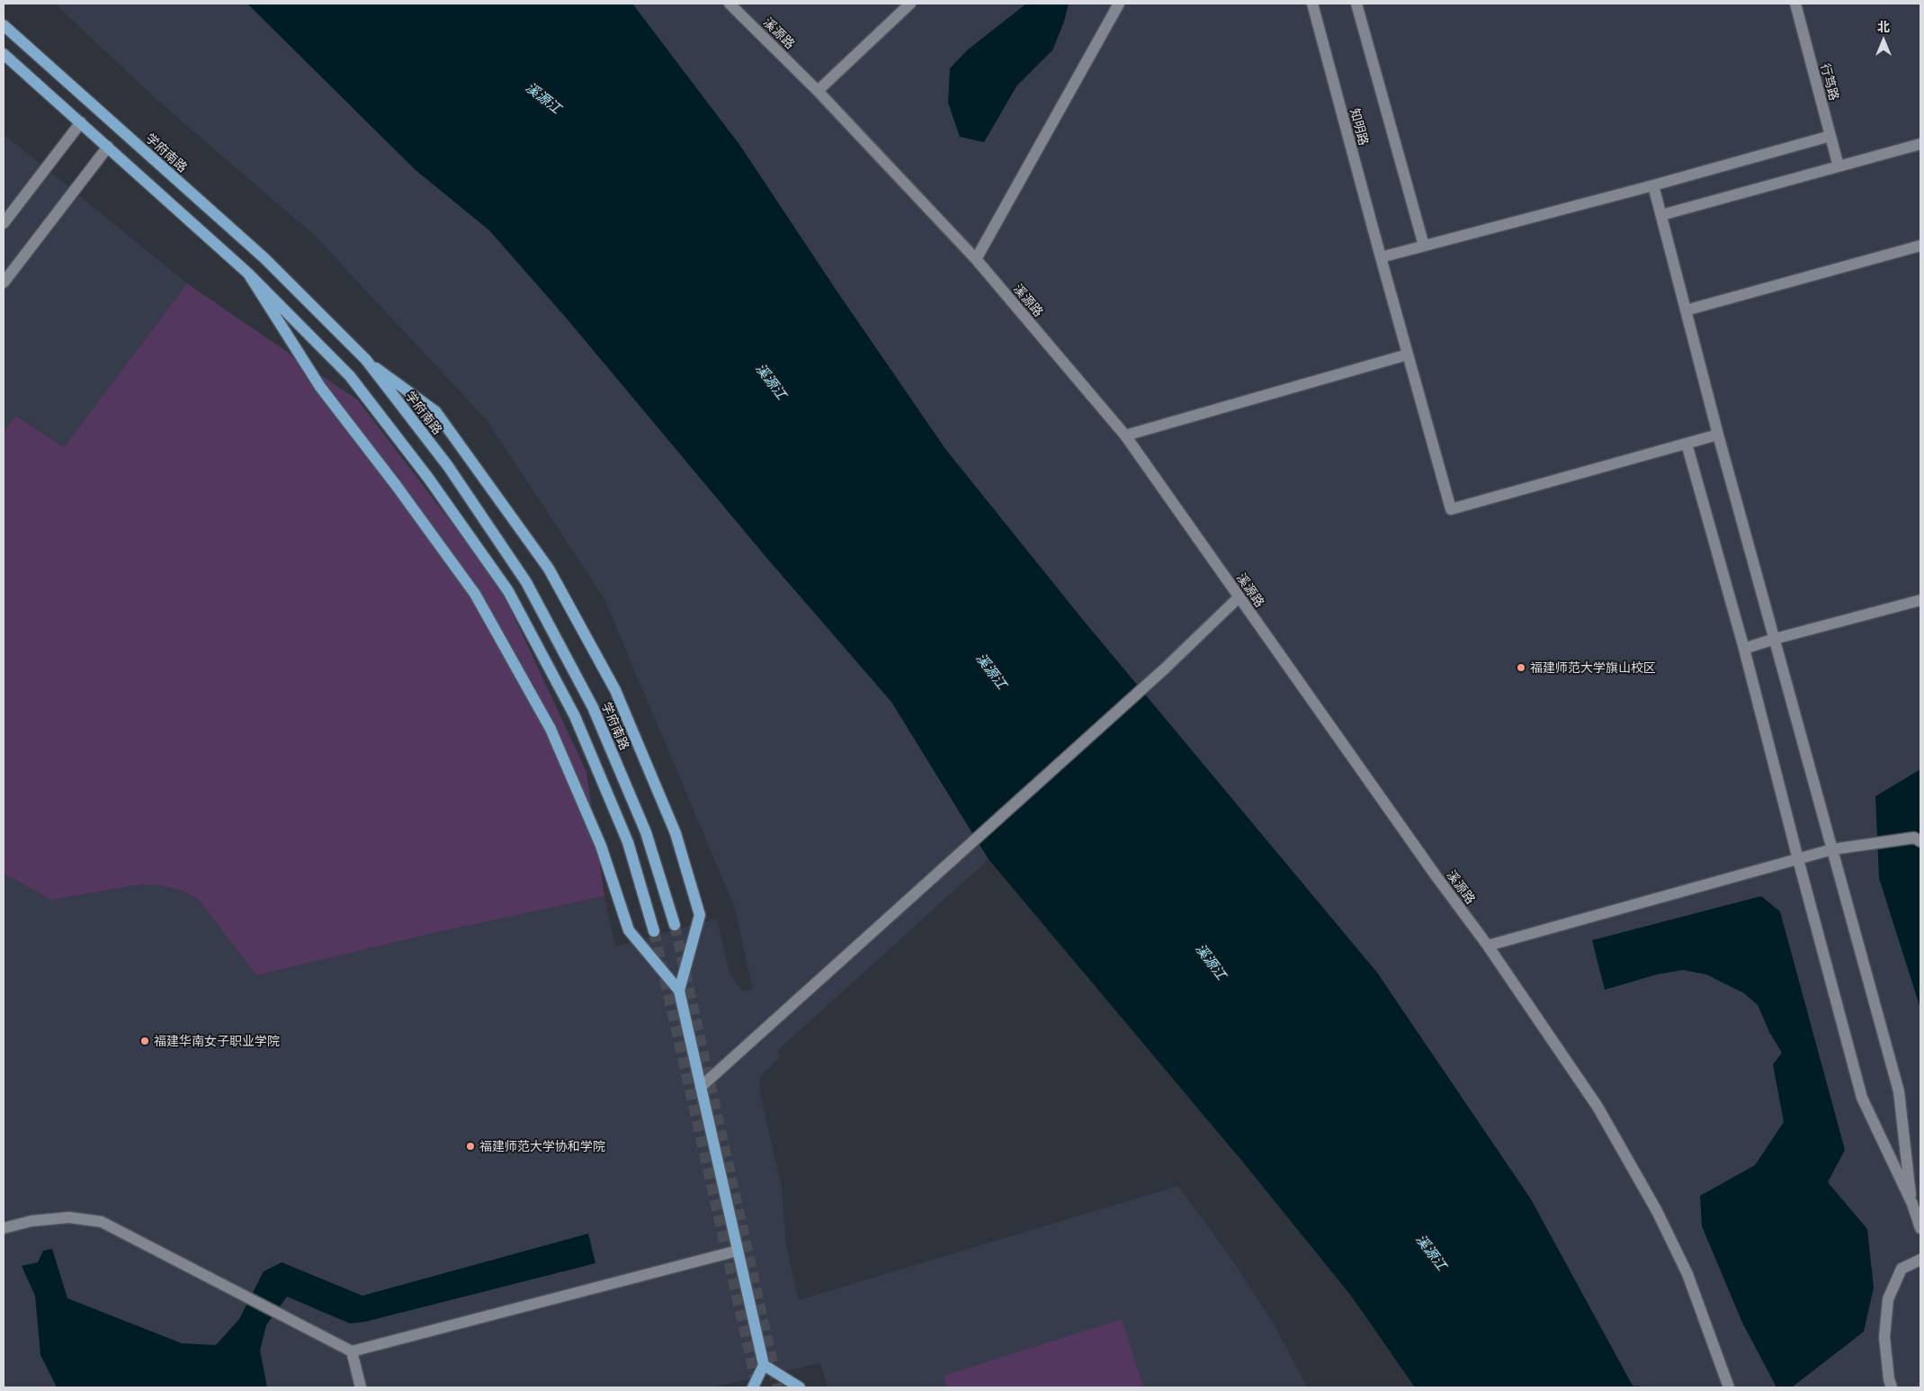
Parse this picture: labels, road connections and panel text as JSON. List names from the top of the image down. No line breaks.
{"streets":{"main road":["学府南路"],"street":["溪源路","行笃路","知明路"]},"water":["溪源江"],"places":["福建师范大学旗山校区","福建华南女子职业学院","福建师范大学协和学院"],"north":"top"}
